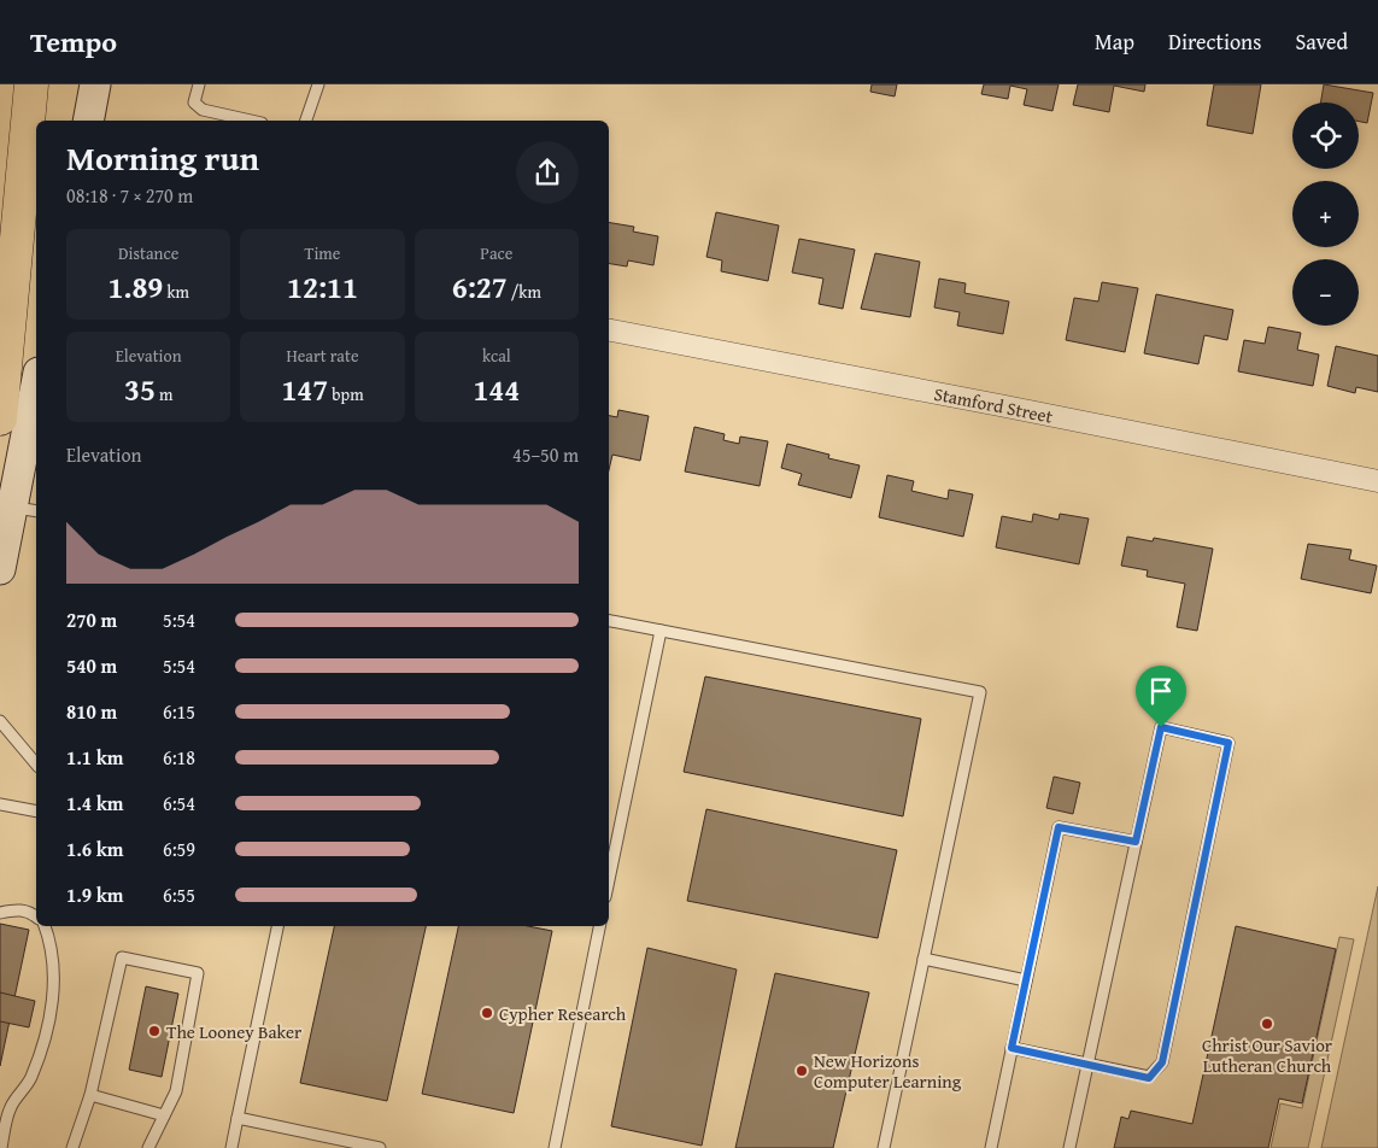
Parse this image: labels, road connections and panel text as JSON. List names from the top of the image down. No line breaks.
{"streets":{"street":["Stamford Street"]},"places":["Cypher Research","Christ Our Savior Lutheran Church","The Looney Baker","New Horizons Computer Learning"],"page":{"header":"Tempo","nav":["Map","Directions","Saved"],"map_buttons":["+","−"],"heading":["Morning run","08:18 · 7 × 270 m"],"stats":[["Distance","1.89 km"],["Time","12:11"],["Pace","6:27 /km"],["Elevation","35 m"],["Heart rate","147 bpm"],["kcal","144"]],"chart":["Elevation","45–50 m"],"list":[{"name":"270 m","note":"5:54"},{"name":"540 m","note":"5:54"},{"name":"810 m","note":"6:15"},{"name":"1.1 km","note":"6:18"},{"name":"1.4 km","note":"6:54"},{"name":"1.6 km","note":"6:59"},{"name":"1.9 km","note":"6:55"}]}}
